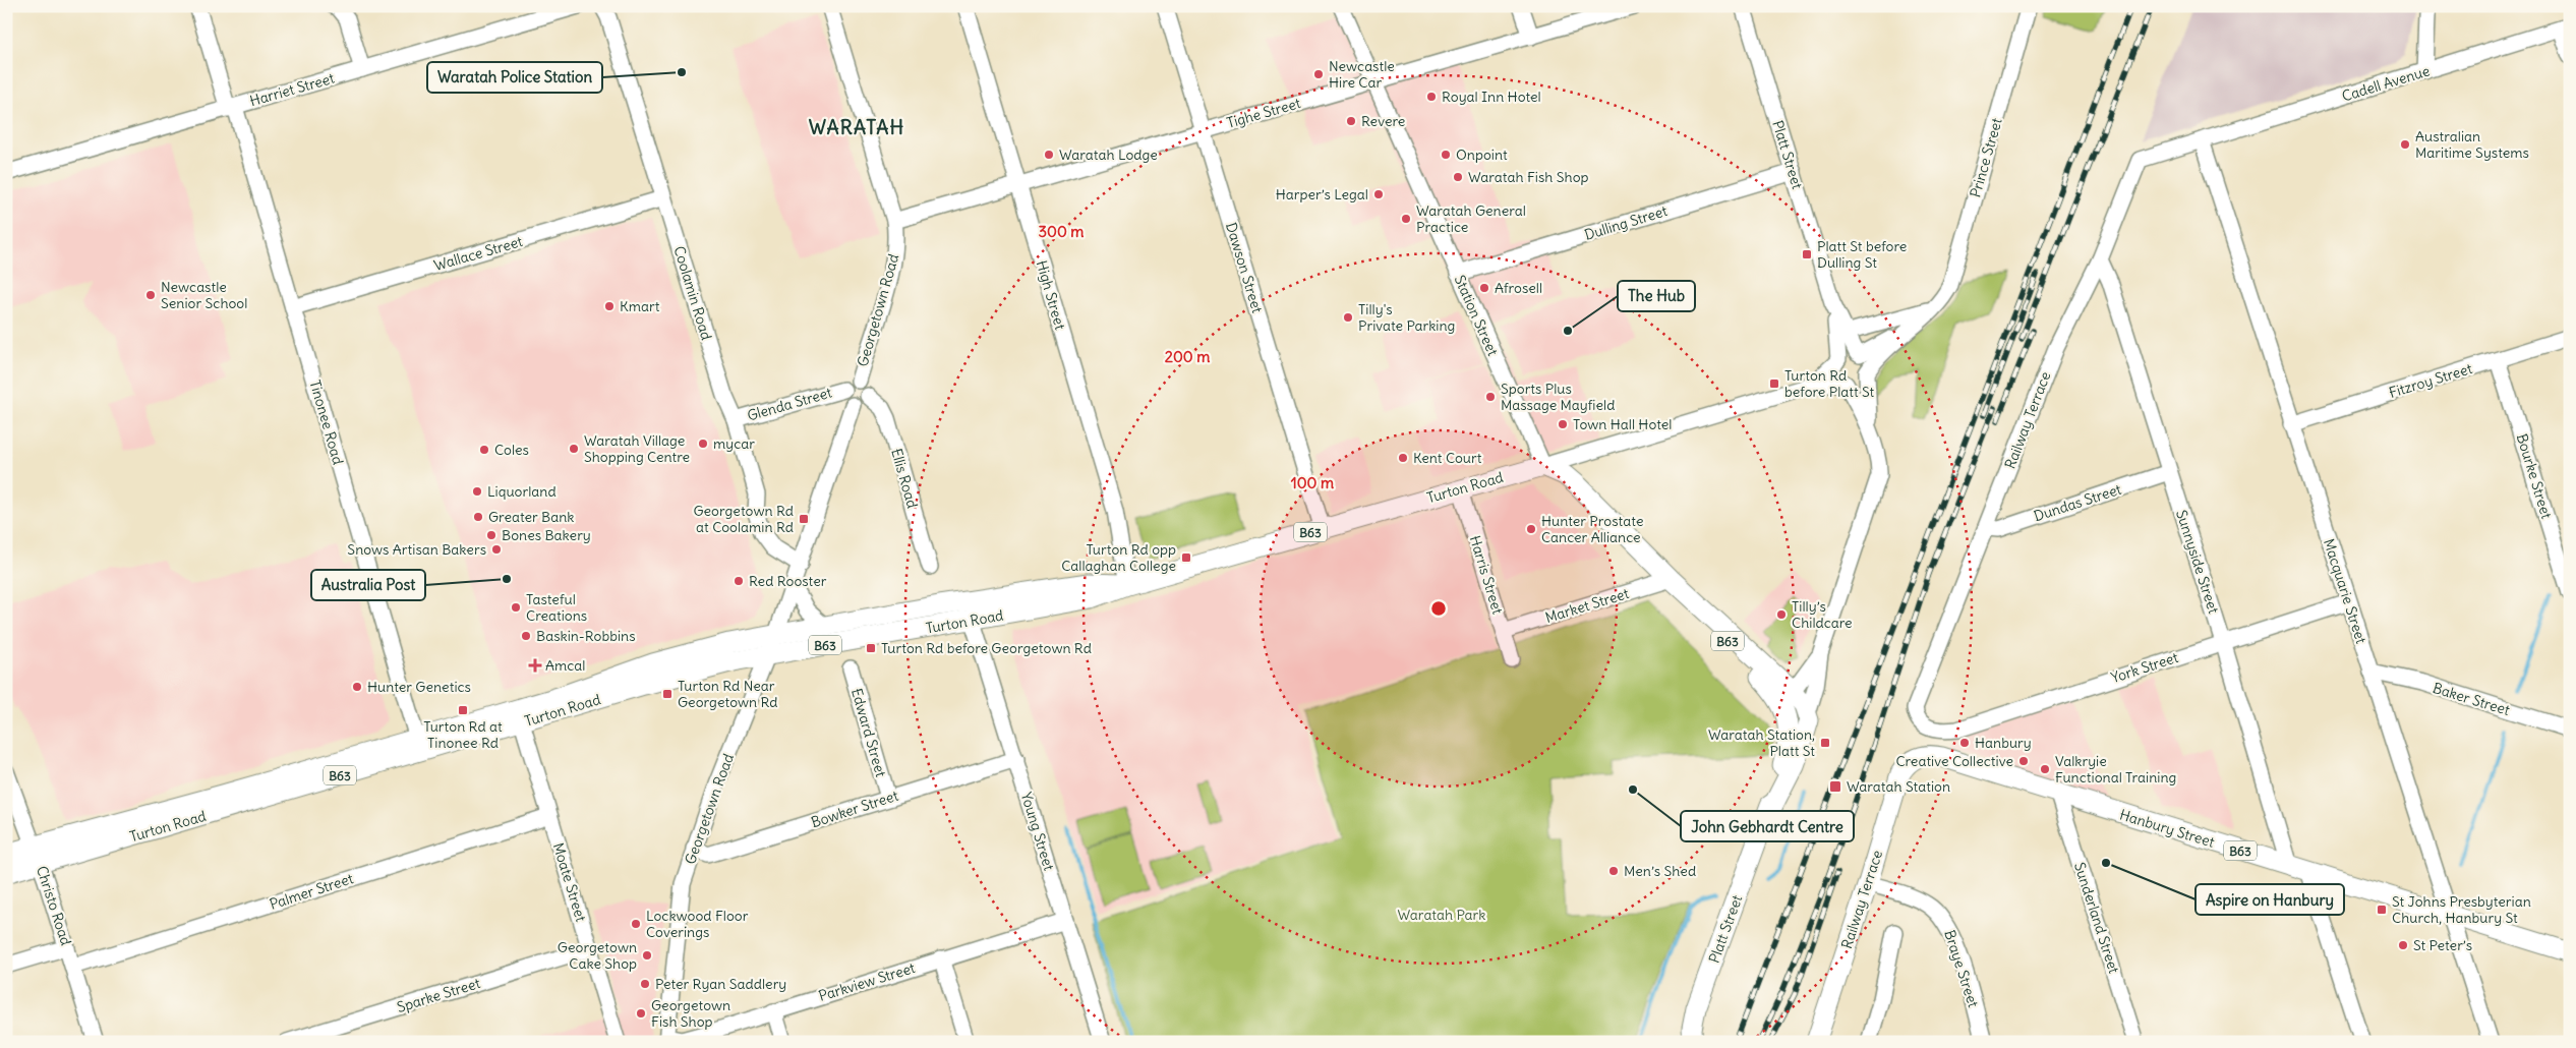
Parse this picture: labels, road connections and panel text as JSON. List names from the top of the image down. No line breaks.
{"streets":{"main road":["Platt Street","Railway Terrace","Turton Road","B63","Hanbury Street"],"street":["Cadell Avenue","Harriet Street","Tighe Street","Prince Street","Dulling Street","Wallace Street","Dawson Street","Coolamin Road","High Street","Georgetown Road","Station Street","Fitzroy Street","Glenda Street","Tinonee Road","Bourke Street","Ellis Road","Dundas Street","Sunnyside Street","Harris Street","Macquarie Street","Market Street","York Street","Baker Street","Edward Street","Bowker Street","Young Street","Moate Street","Palmer Street","Christo Road","Sunderland Street","Braye Street","Parkview Street","Sparke Street"]},"crossings":[["Cadell Avenue","Railway Terrace"],["Cadell Avenue","Macquarie Street"],["Harriet Street","Tinonee Road"],["Tighe Street","Dawson Street"],["Tighe Street","High Street"],["Tighe Street","Georgetown Road"],["Tighe Street","Station Street"],["Platt Street","Prince Street"],["Platt Street","Dulling Street"],["Platt Street","Turton Road"],["Platt Street","B63"],["Prince Street","Turton Road"],["Dulling Street","Station Street"],["Wallace Street","Coolamin Road"],["Wallace Street","Tinonee Road"],["Dawson Street","Turton Road"],["Coolamin Road","Georgetown Road"],["Coolamin Road","Glenda Street"],["High Street","Turton Road"],["Georgetown Road","Glenda Street"],["Georgetown Road","Ellis Road"],["Georgetown Road","Turton Road"],["Georgetown Road","Bowker Street"],["Georgetown Road","Parkview Street"],["Station Street","Turton Road"],["Station Street","B63"],["Fitzroy Street","Bourke Street"],["Fitzroy Street","Macquarie Street"],["Glenda Street","Ellis Road"],["Railway Terrace","Dundas Street"],["Railway Terrace","Sunnyside Street"],["Railway Terrace","Macquarie Street"],["Railway Terrace","York Street"],["Railway Terrace","Hanbury Street"],["Railway Terrace","Braye Street"],["Tinonee Road","Turton Road"],["Turton Road","B63"],["Turton Road","Harris Street"],["Turton Road","Young Street"],["Turton Road","Moate Street"],["Turton Road","Christo Road"],["Dundas Street","Sunnyside Street"],["B63","Market Street"],["Sunnyside Street","York Street"],["Sunnyside Street","Hanbury Street"],["Harris Street","Market Street"],["Macquarie Street","York Street"],["Macquarie Street","Baker Street"],["Macquarie Street","Hanbury Street"],["Edward Street","Bowker Street"],["Bowker Street","Young Street"],["Hanbury Street","Sunderland Street"],["Young Street","Parkview Street"],["Moate Street","Palmer Street"],["Moate Street","Sparke Street"],["Palmer Street","Christo Road"]],"districts":["WARATAH"],"parks":["Waratah Park"],"places":{"other":["Waratah Police Station","Newcastle Hire Car","Royal Inn Hotel","Revere","Australian Maritime Systems","Waratah Lodge","Onpoint","Waratah Fish Shop","Harper’s Legal","Waratah General Practice","Afrosell","Newcastle Senior School","Kmart","Tilly's Private Parking","The Hub","Sports Plus Massage Mayfield","Town Hall Hotel","mycar","Waratah Village Shopping Centre","Coles","Kent Court","Liquorland","Greater Bank","Hunter Prostate Cancer Alliance","Bones Bakery","Snows Artisan Bakers","Australia Post","Red Rooster","Tasteful Creations","Tilly’s Childcare","Baskin-Robbins","Hunter Genetics","Hanbury","Creative Collective","Valkryie Functional Training","John Gebhardt Centre","Aspire on Hanbury","Men’s Shed","Lockwood Floor Coverings","St Peter’s","Georgetown Cake Shop","Peter Ryan Saddlery","Georgetown Fish Shop"],"transit":["Platt St before Dulling St","Turton Rd before Platt St","Georgetown Rd at Coolamin Rd","Turton Rd opp Callaghan College","Turton Rd before Georgetown Rd","Turton Rd Near Georgetown Rd","Turton Rd at Tinonee Rd","Waratah Station, Platt St","Waratah Station","St Johns Presbyterian Church, Hanbury St"],"health":["Amcal"]},"rings":["300 m","200 m","100 m"]}
